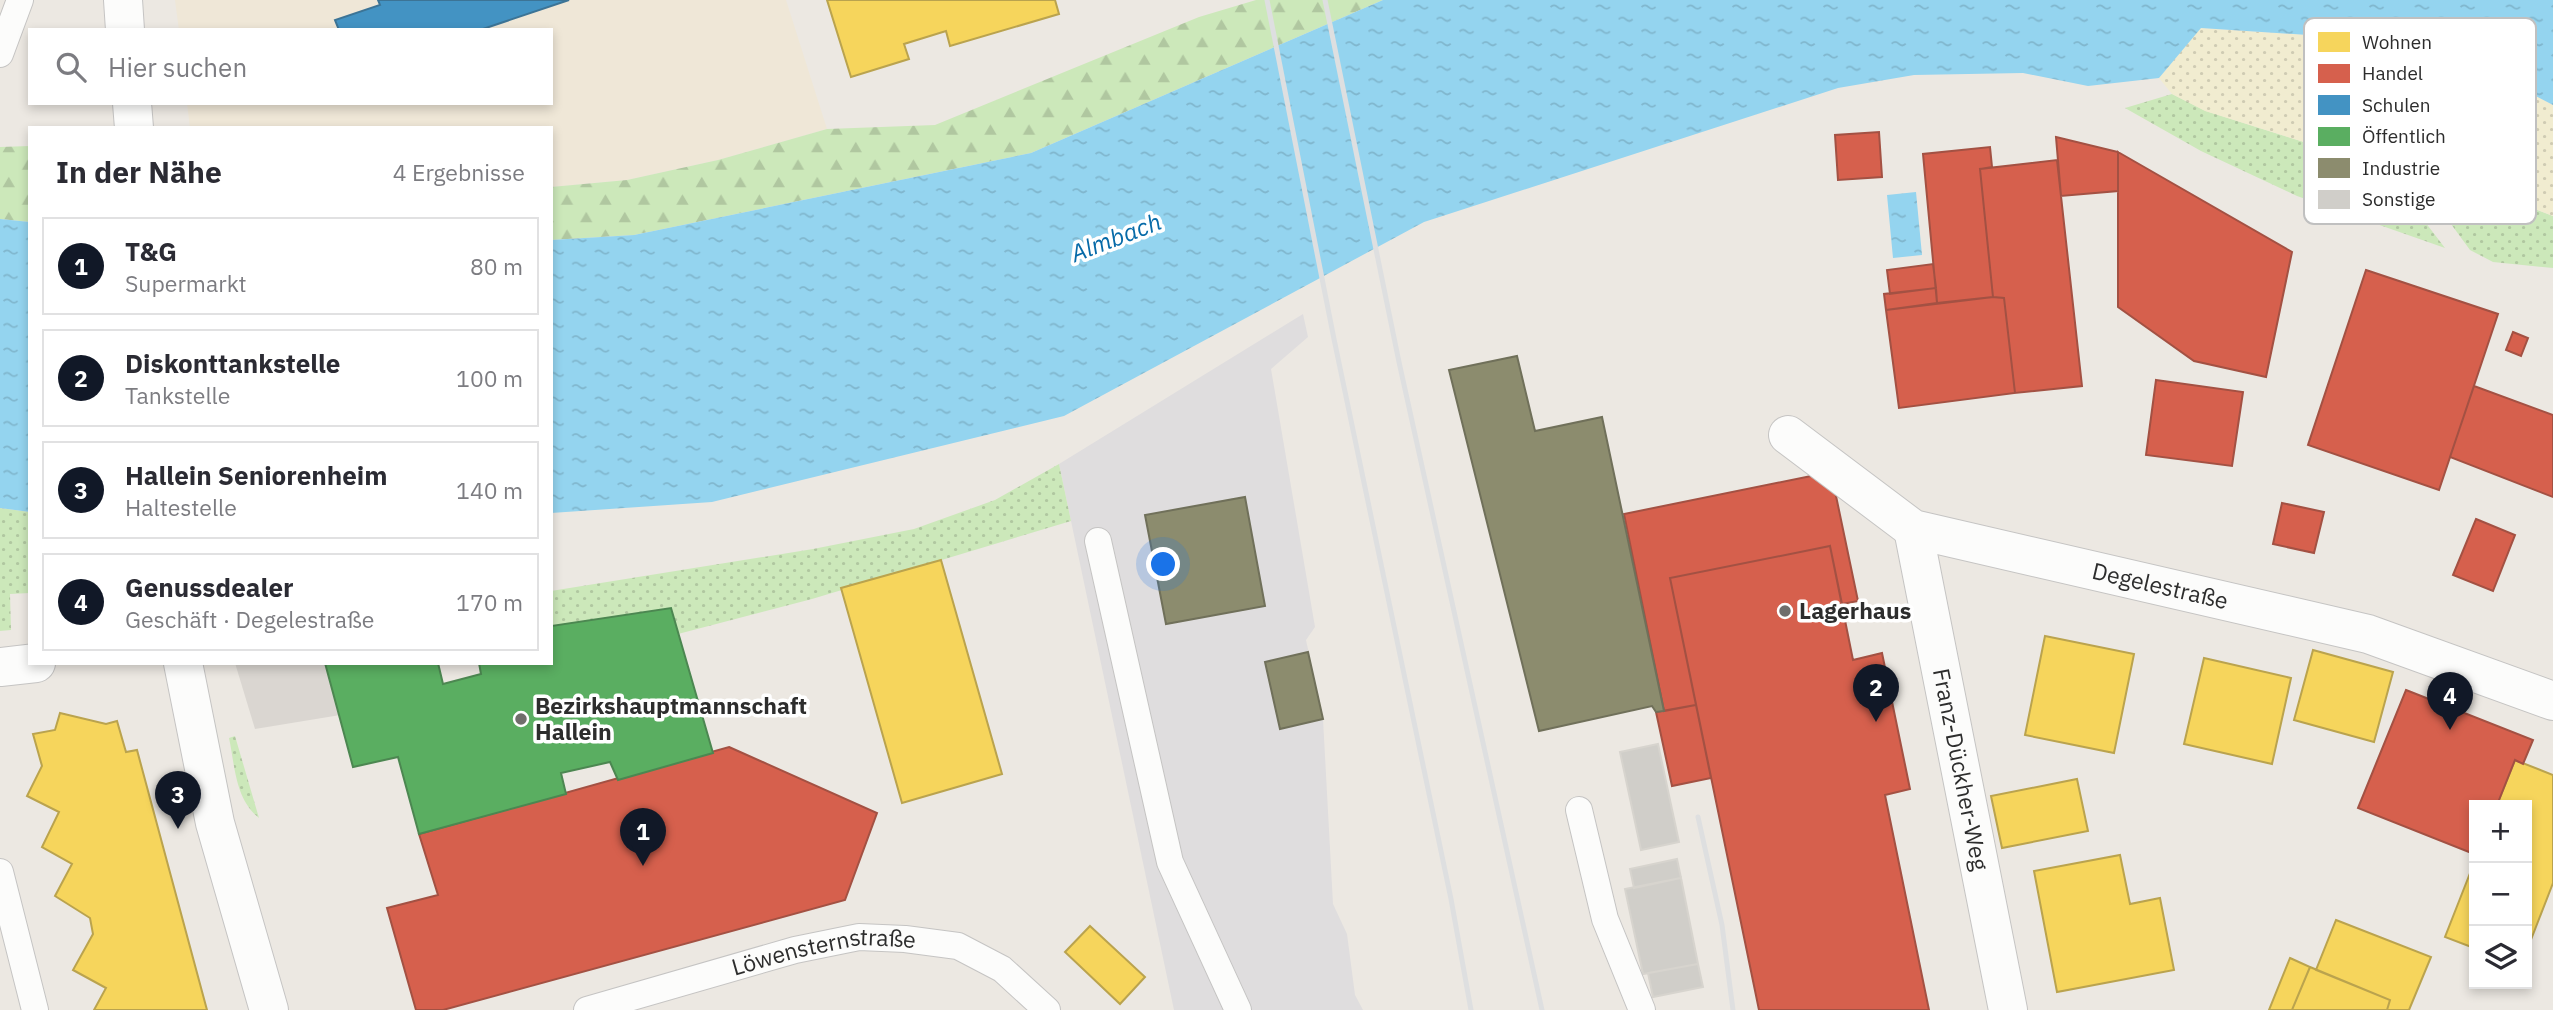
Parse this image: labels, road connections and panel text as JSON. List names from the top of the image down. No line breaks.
{"streets":{"street":["Degelestraße","Franz-Dückher-Weg"],"lane":["Löwensternstraße"]},"crossings":[["Degelestraße","Franz-Dückher-Weg"]],"water":["Almbach"],"places":["Lagerhaus","Bezirkshauptmannschaft Hallein"],"legend":["Wohnen","Handel","Schulen","Öffentlich","Industrie","Sonstige"],"page":{"search":"Hier suchen","heading":["In der Nähe","4 Ergebnisse"],"list":[{"mark":"1","name":"T&G","note":"Supermarkt","value":"80 m"},{"mark":"2","name":"Diskonttankstelle","note":"Tankstelle","value":"100 m"},{"mark":"3","name":"Hallein Seniorenheim","note":"Haltestelle","value":"140 m"},{"mark":"4","name":"Genussdealer","note":"Geschäft · Degelestraße","value":"170 m"}],"pins":["2","4","3","1"],"map_buttons":["+","−"]}}
